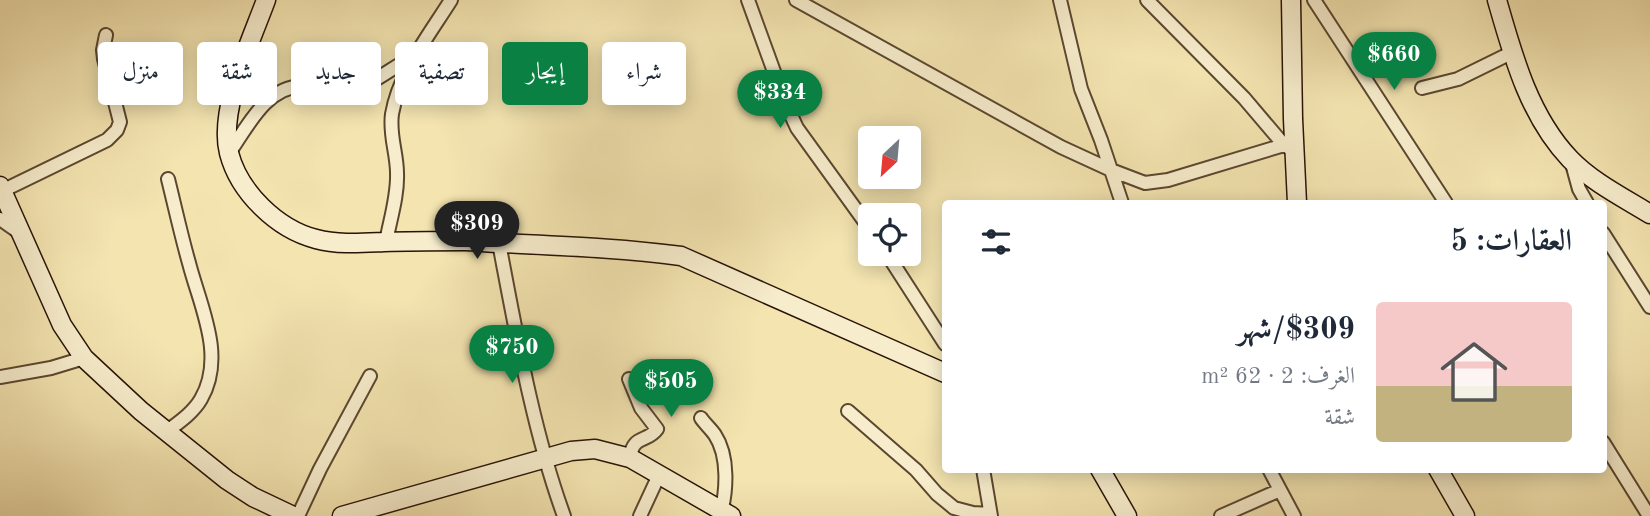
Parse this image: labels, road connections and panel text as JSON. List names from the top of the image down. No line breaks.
{"north":"bottom left","page":{"price":["$660","$334","$309","$750","$505"],"chip":["شراء","إيجار","تصفية","جديد","شقة","منزل"],"heading":"العقارات: 5","list":[{"name":"$309/شهر","note":"الغرف: 2 · 62 m² · شقة"}]}}
